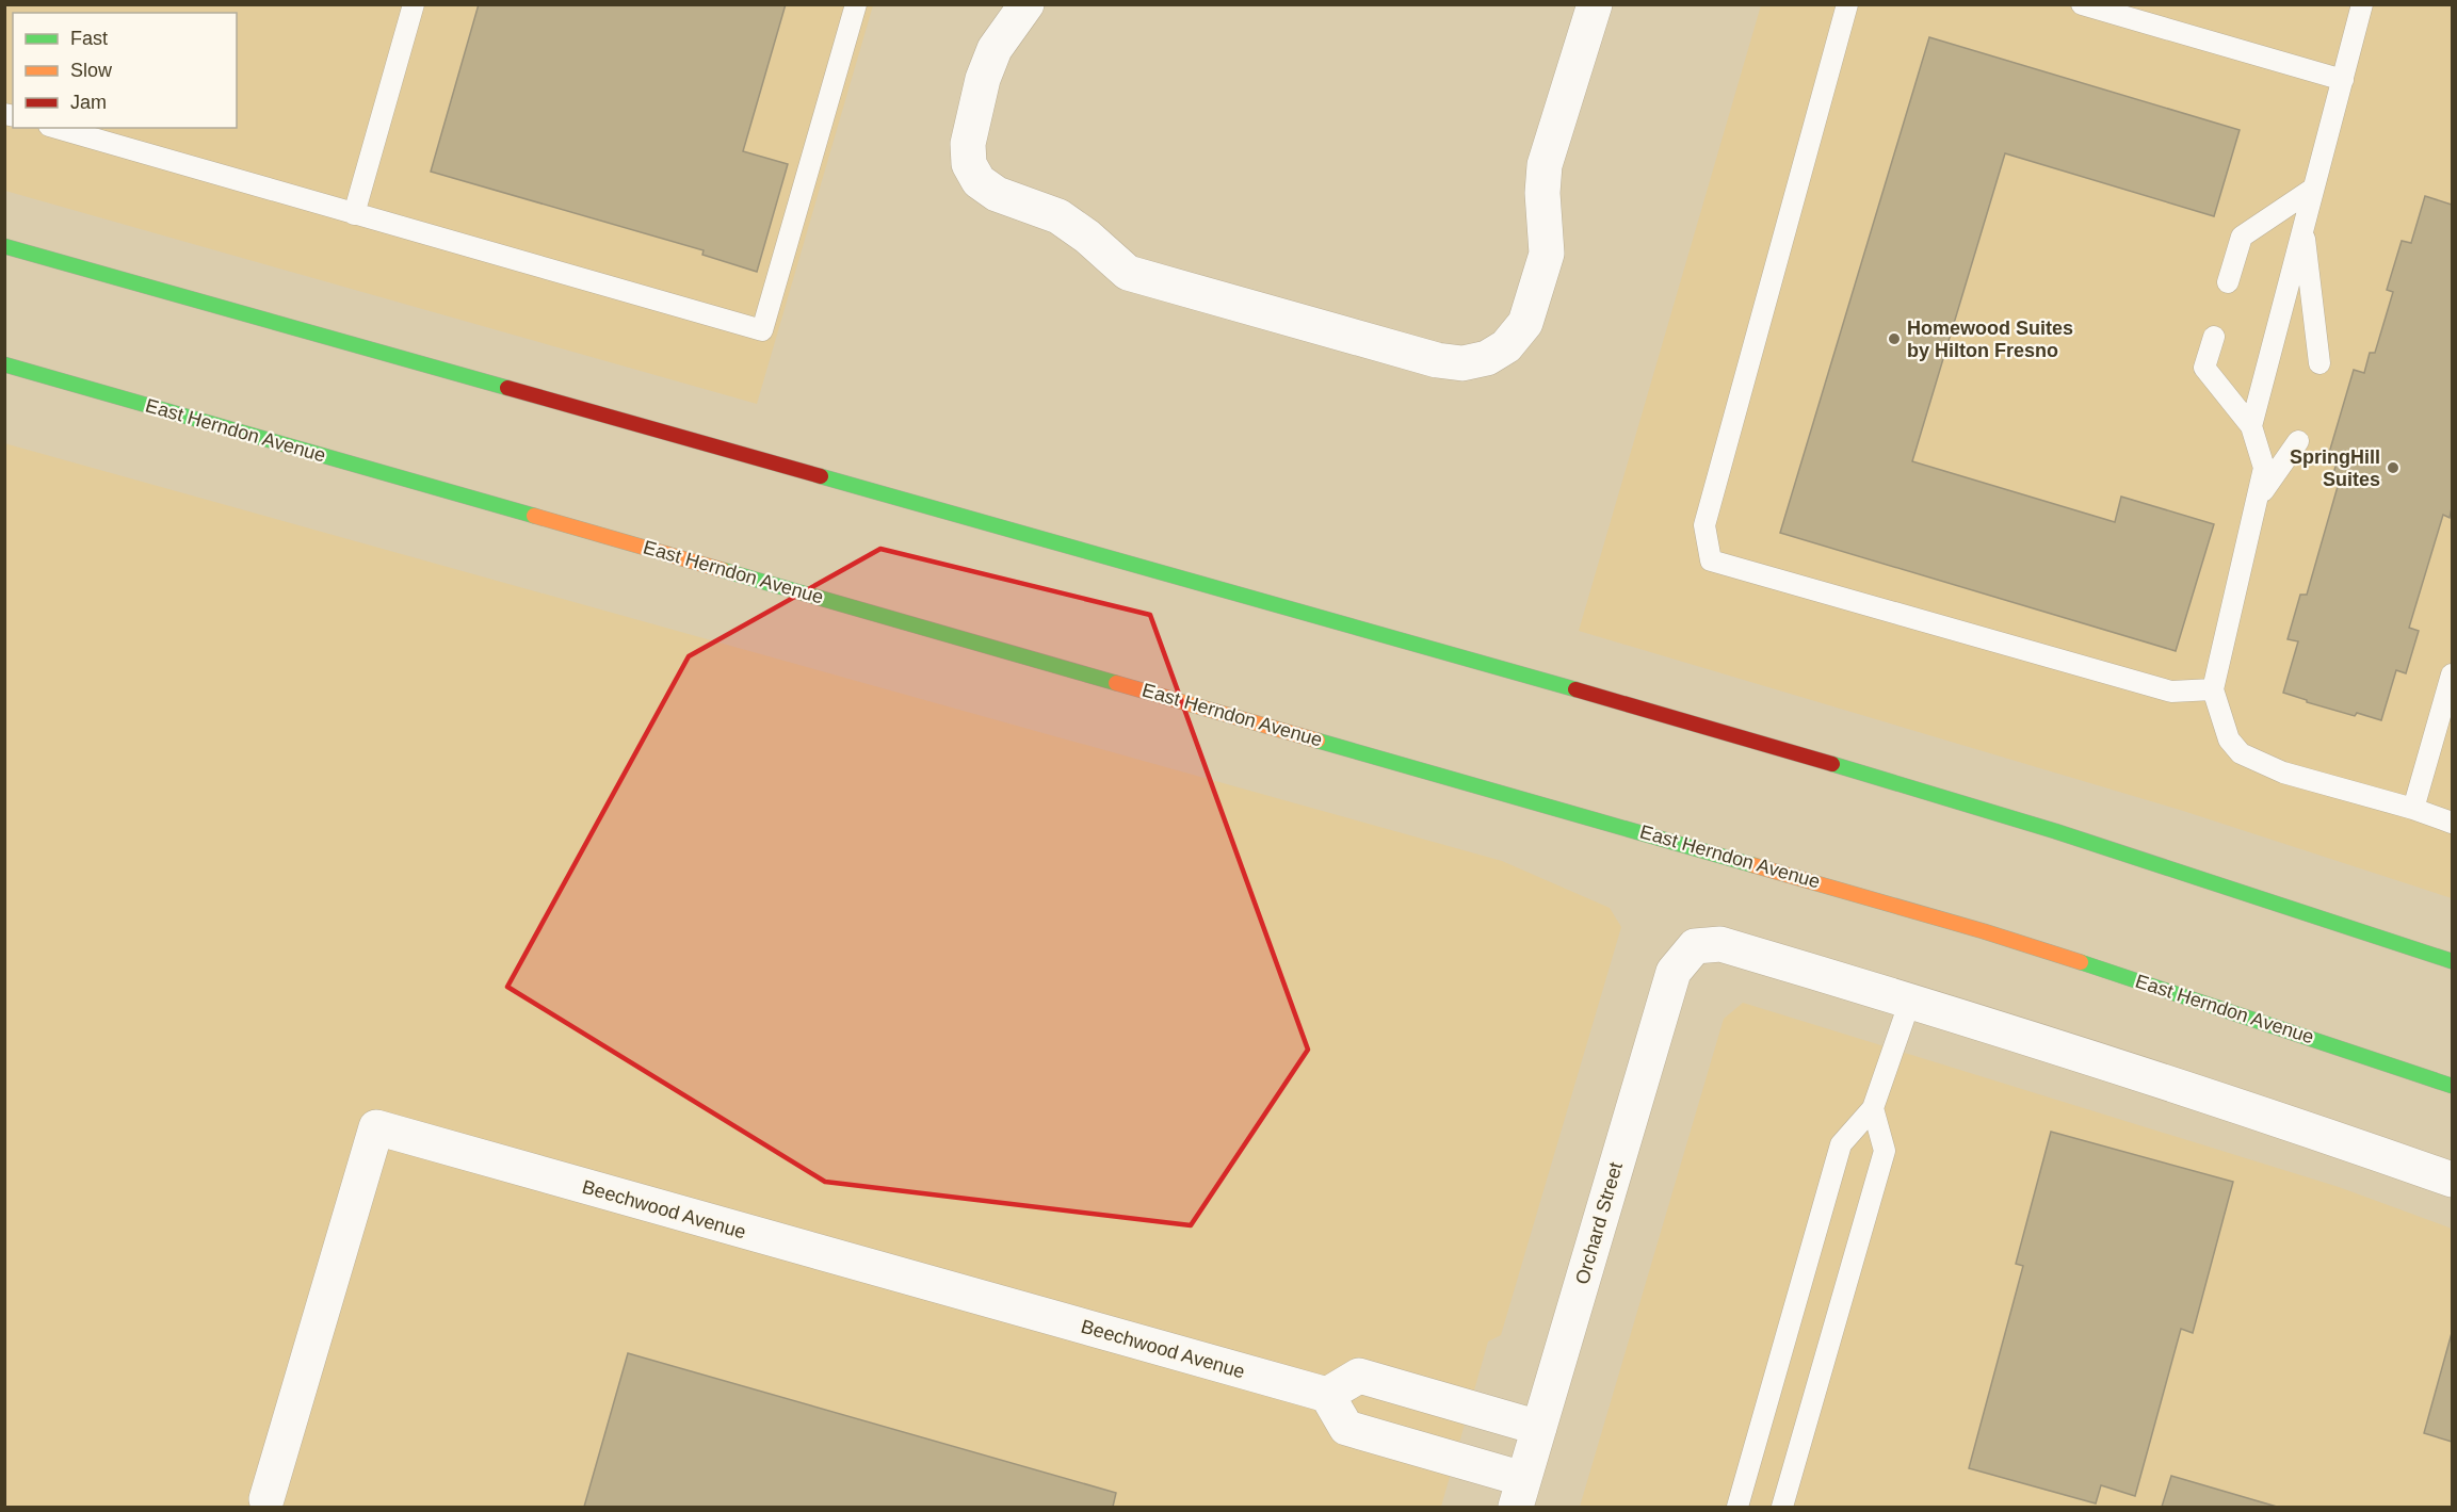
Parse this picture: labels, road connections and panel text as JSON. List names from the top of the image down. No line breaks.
{"streets":{"main road":["East Herndon Avenue"],"street":["Beechwood Avenue","Orchard Street"]},"places":["Homewood Suites by Hilton Fresno","SpringHill Suites"],"legend":["Fast","Slow","Jam"]}
